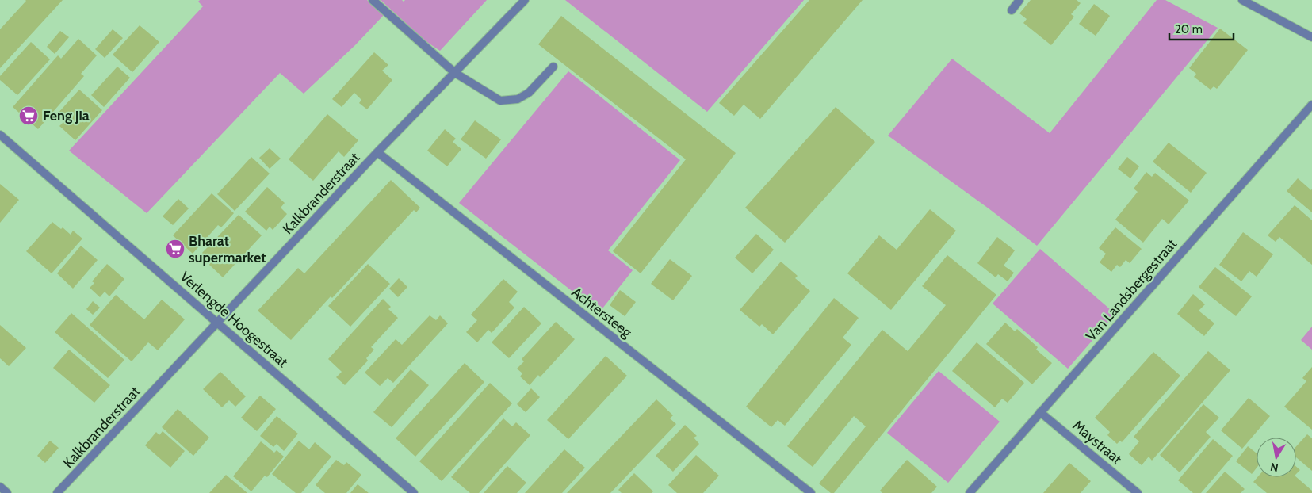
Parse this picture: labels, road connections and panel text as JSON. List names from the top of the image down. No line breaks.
{"streets":{"street":["Kalkbranderstraat","Van Landsbergestraat","Achtersteeg","Verlengde Hoogestraat","Maystraat"]},"crossings":[["Kalkbranderstraat","Achtersteeg"],["Kalkbranderstraat","Verlengde Hoogestraat"],["Van Landsbergestraat","Maystraat"]],"places":{"supermarket":["Feng jia","Bharat supermarket"]},"scale_bar":"20 m","north":"bottom"}
